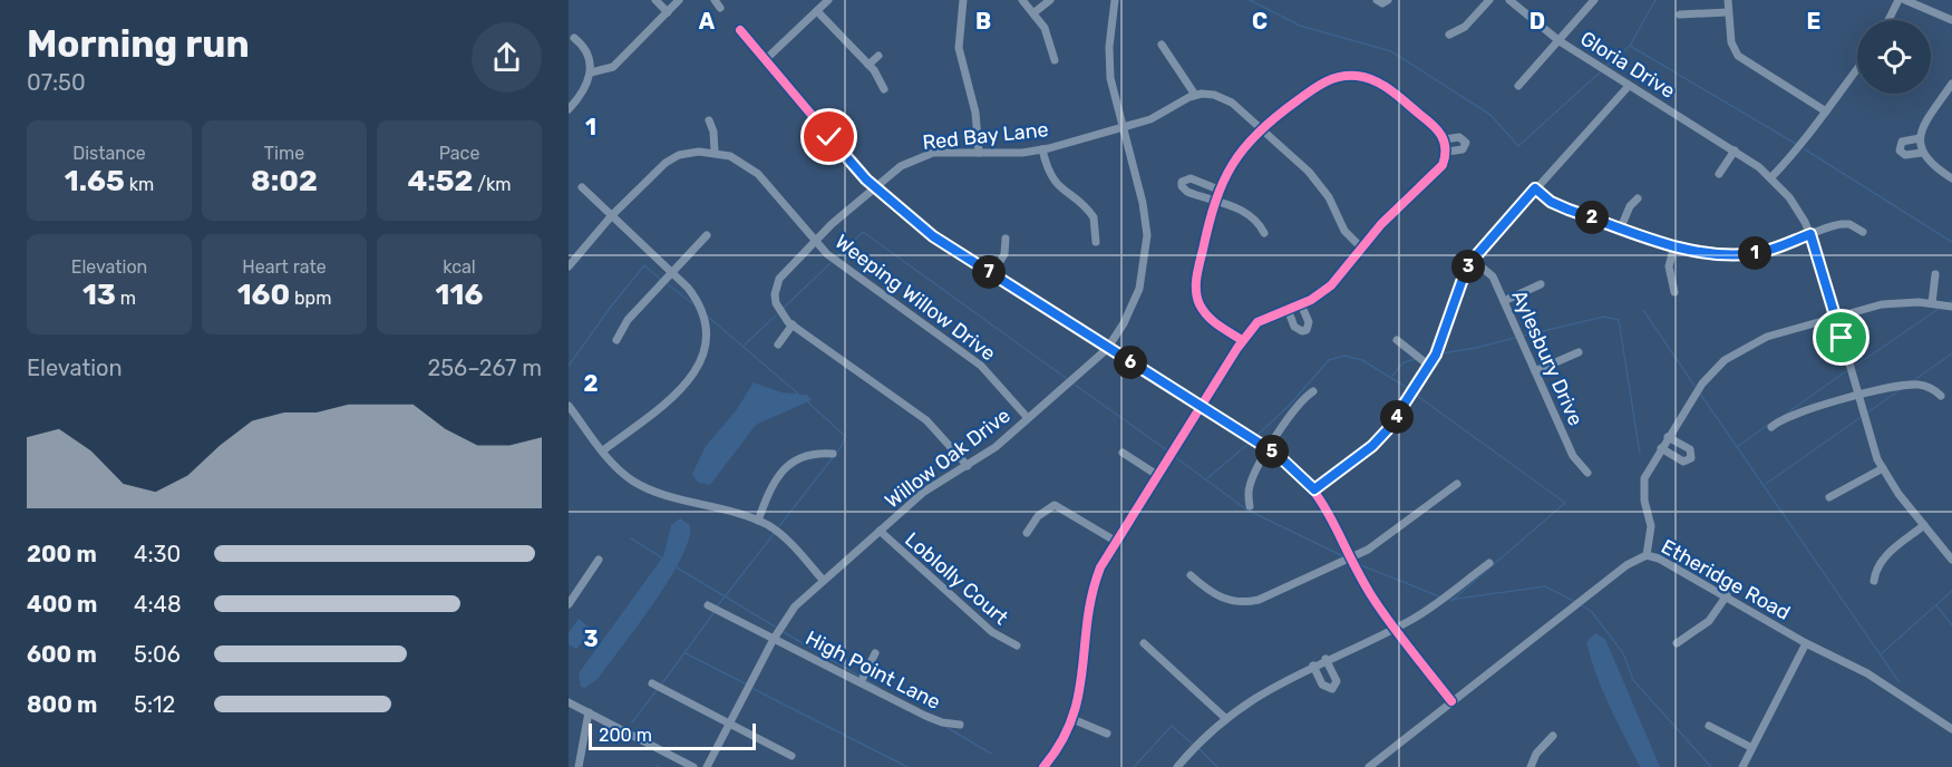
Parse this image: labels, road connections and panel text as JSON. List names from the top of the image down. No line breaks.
{"streets":{"street":["Gloria Drive","Red Bay Lane","Weeping Willow Drive","Aylesbury Drive","Willow Oak Drive","Loblolly Court","Etheridge Road","High Point Lane"]},"crossings":[["Red Bay Lane","Weeping Willow Drive"],["Red Bay Lane","Willow Oak Drive"],["Weeping Willow Drive","Willow Oak Drive"],["Willow Oak Drive","Loblolly Court"],["Willow Oak Drive","High Point Lane"]],"scale_bar":"200 m","page":{"heading":["Morning run","07:50"],"stats":[["Distance","1.65 km"],["Time","8:02"],["Pace","4:52 /km"],["Elevation","13 m"],["Heart rate","160 bpm"],["kcal","116"]],"pins":["2","1","3","7","6","4","5"],"chart":["Elevation","256–267 m"],"list":[{"name":"200 m","note":"4:30"},{"name":"400 m","note":"4:48"},{"name":"600 m","note":"5:06"},{"name":"800 m","note":"5:12"}],"scale":"200 m"},"grid":{"columns":["A","B","C","D","E"],"rows":["1","2","3"]}}
